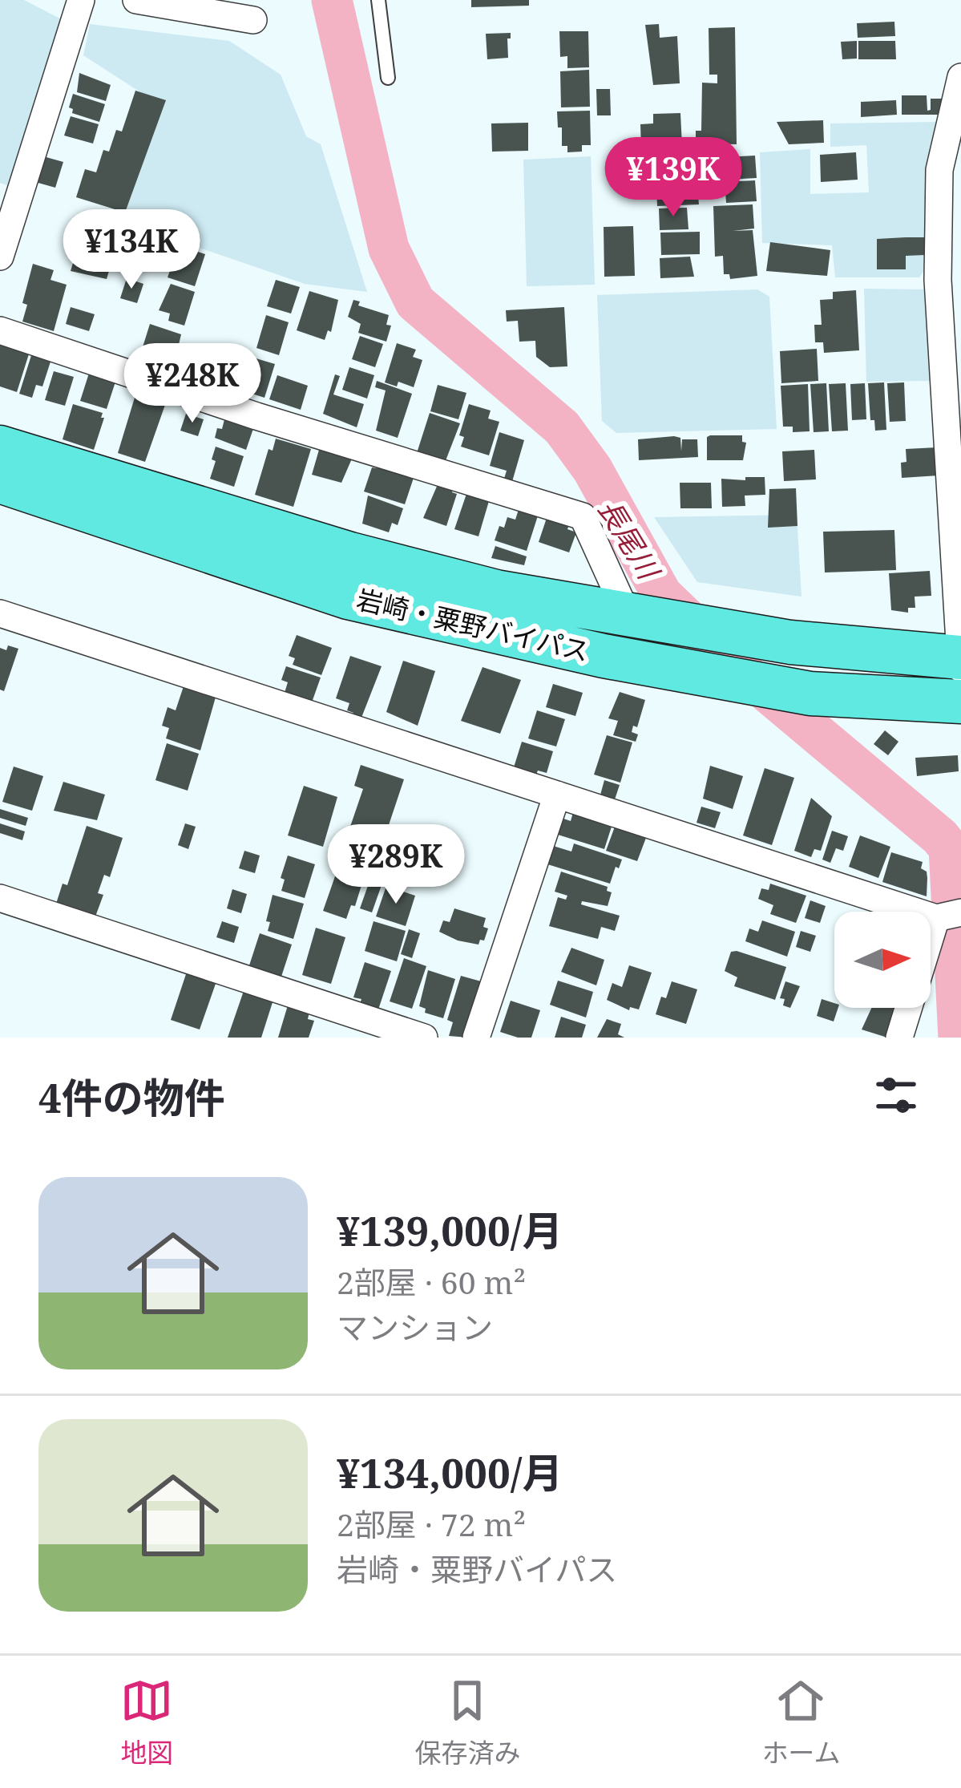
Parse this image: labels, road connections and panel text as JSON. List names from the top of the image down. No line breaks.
{"streets":{"highway":["岩崎・粟野バイパス"]},"water":["長尾川"],"north":"right","page":{"price":["¥139K","¥134K","¥248K","¥289K"],"heading":"4件の物件","list":[{"name":"¥139,000/月","note":"2部屋 · 60 m² · マンション"},{"name":"¥134,000/月","note":"2部屋 · 72 m² · 岩崎・粟野バイパス"}],"tabs":["地図","保存済み","ホーム"]}}
